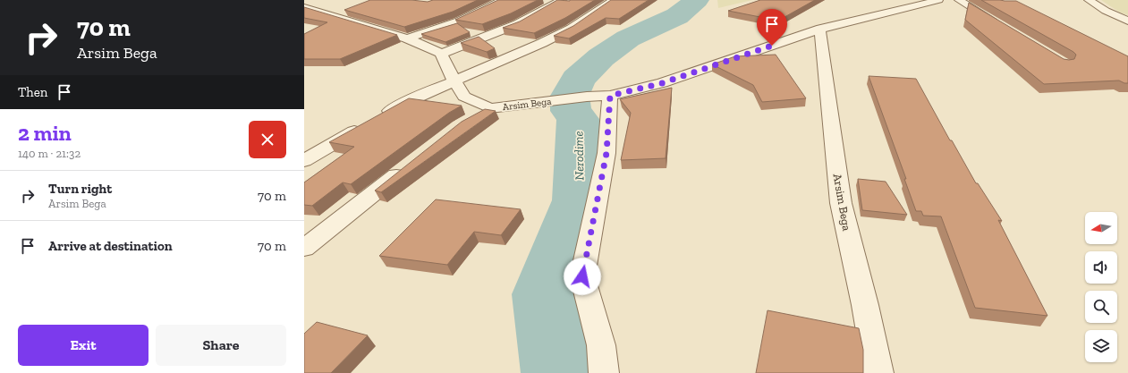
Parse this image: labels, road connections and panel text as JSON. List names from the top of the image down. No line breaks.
{"streets":{"street":["Arsim Bega"]},"water":["Nerodime"],"north":"left","page":{"turn":["70 m","Arsim Bega"],"then":"Then","heading":["2 min","140 m · 21:32"],"list":[{"name":"Turn right","note":"Arsim Bega","value":"70 m"},{"name":"Arrive at destination","value":"70 m"}],"buttons":["Exit","Share"]}}
